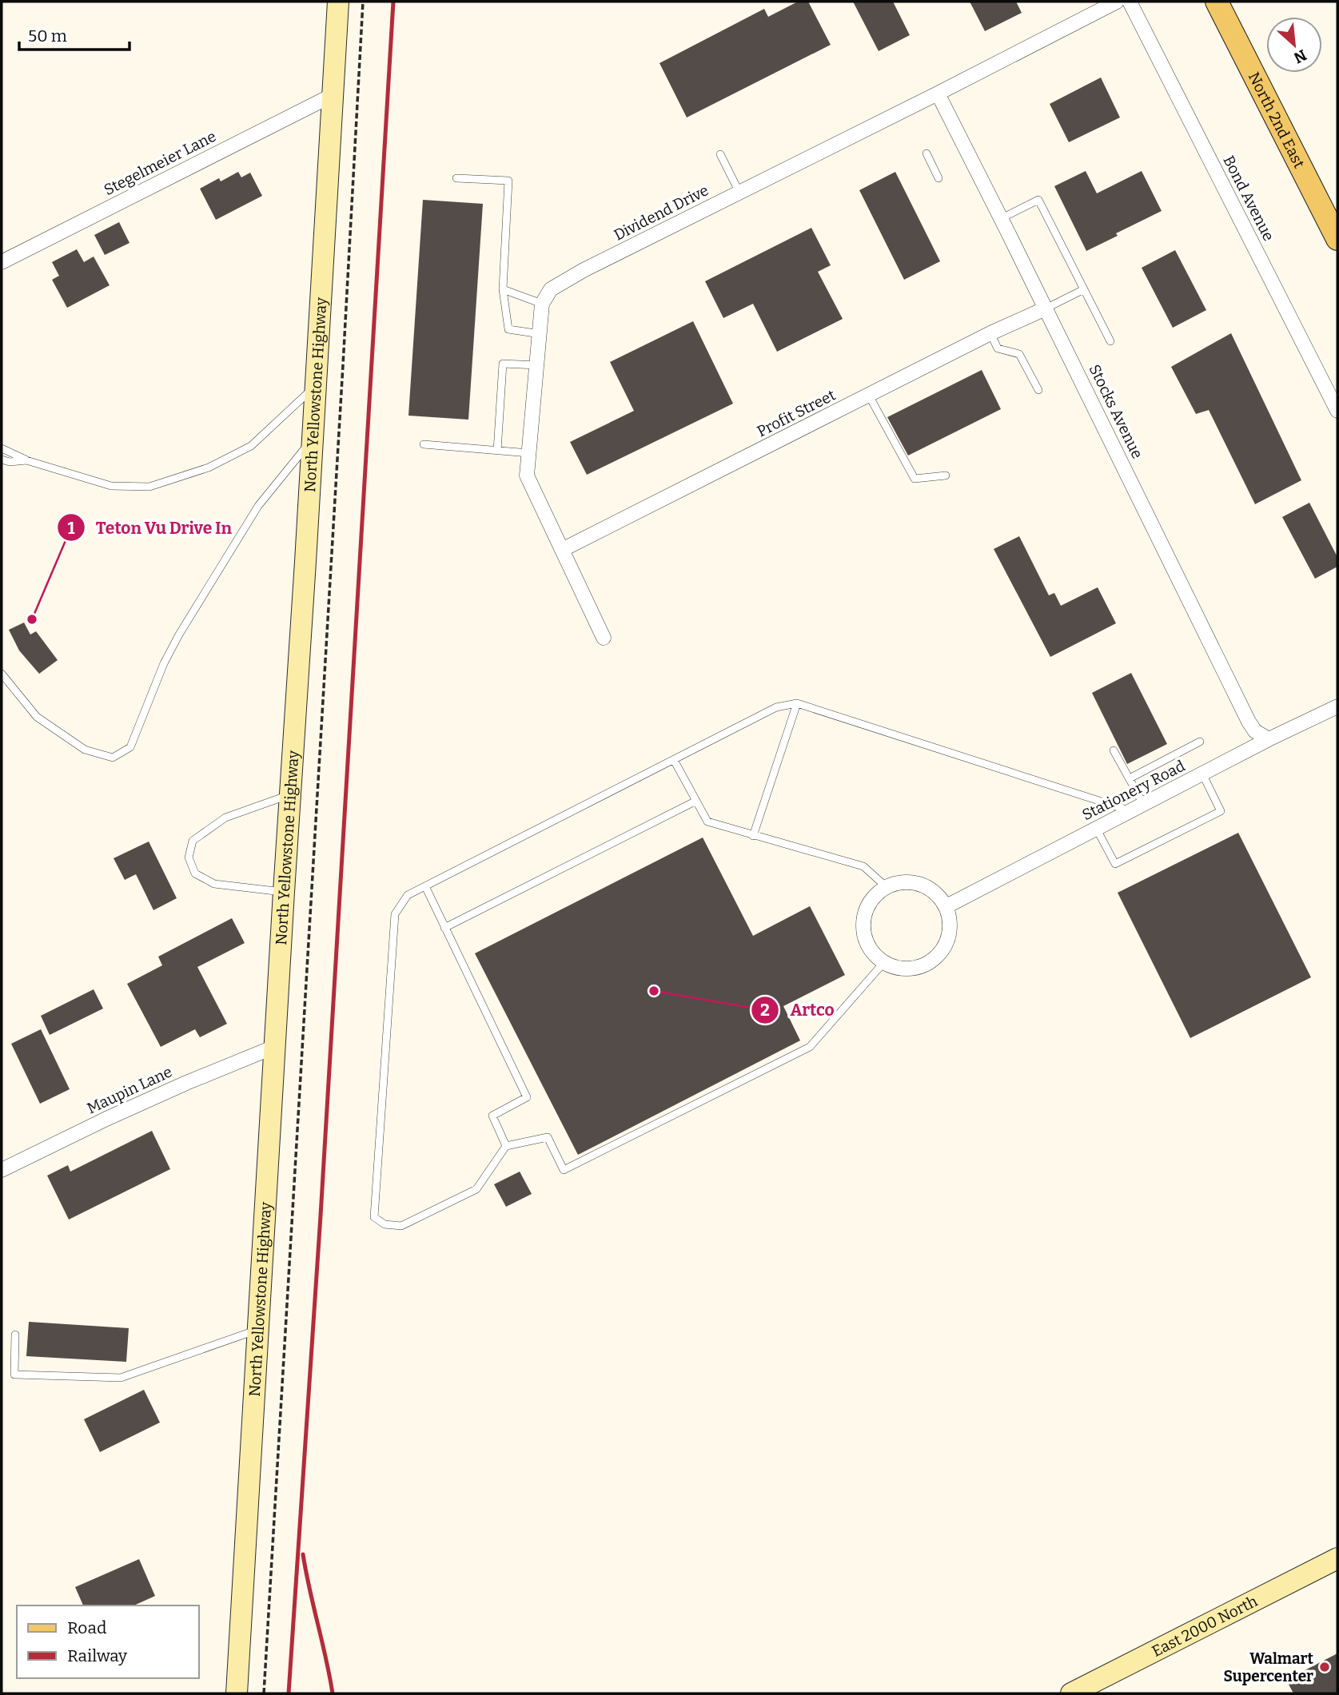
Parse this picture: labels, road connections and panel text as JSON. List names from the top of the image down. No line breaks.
{"streets":{"main road":["North 2nd East","North Yellowstone Highway","East 2000 North"],"street":["Stegelmeier Lane","Bond Avenue","Dividend Drive","Stocks Avenue","Profit Street","Stationery Road","Maupin Lane"]},"crossings":[["Stegelmeier Lane","North Yellowstone Highway"],["Dividend Drive","Stocks Avenue"],["North Yellowstone Highway","Maupin Lane"],["Stocks Avenue","Profit Street"],["Stocks Avenue","Stationery Road"]],"places":["Teton Vu Drive In","Artco","Walmart Supercenter"],"legend":["Road","Railway"],"scale_bar":"50 m","north":"bottom right"}
